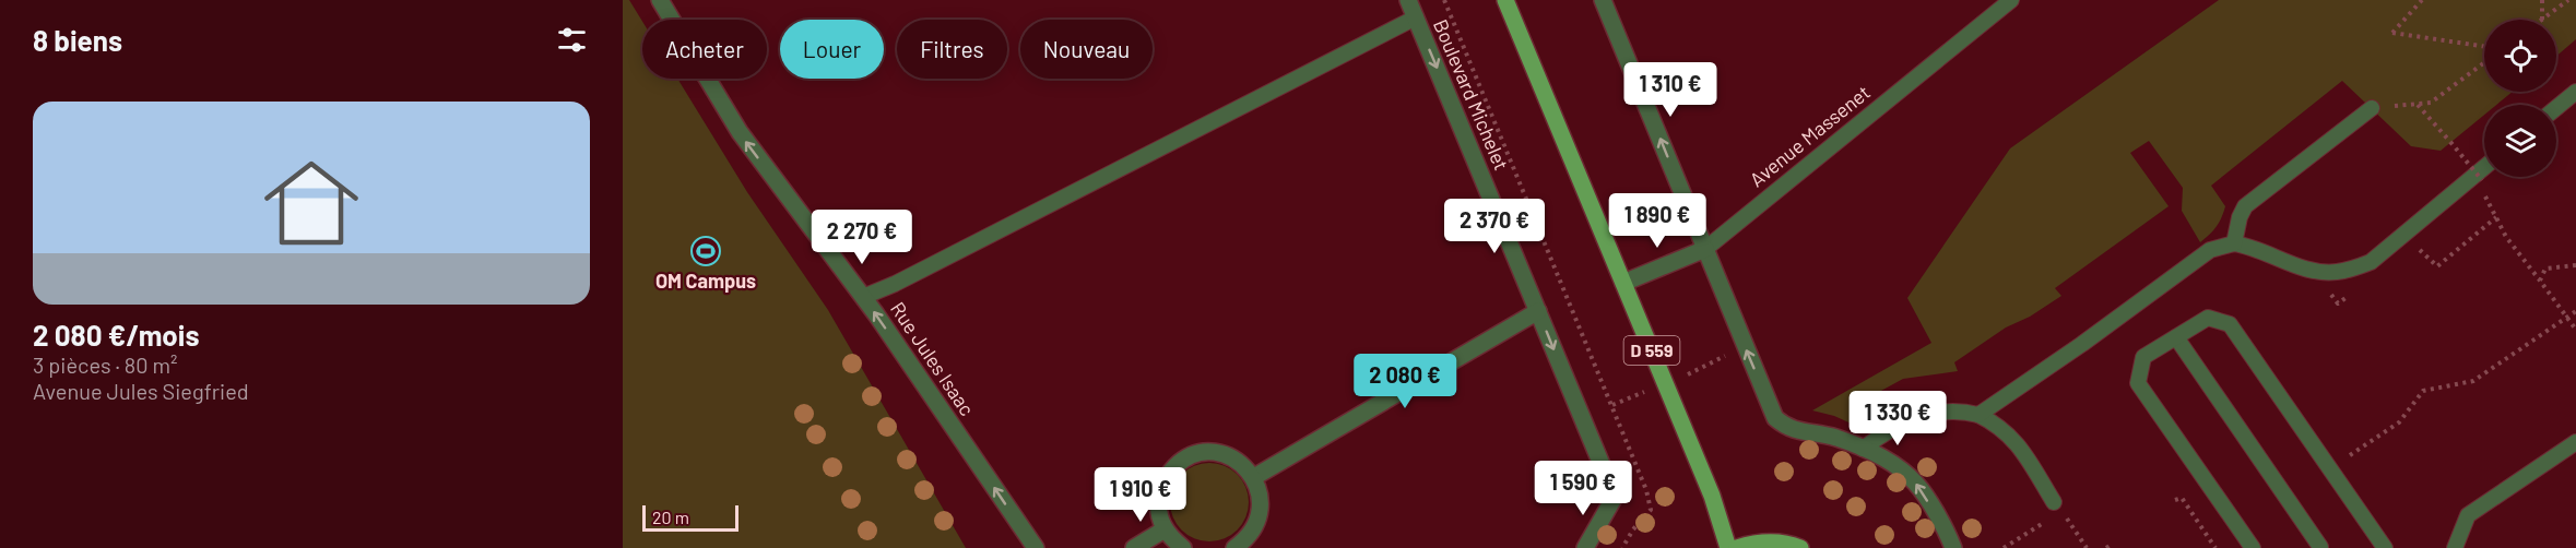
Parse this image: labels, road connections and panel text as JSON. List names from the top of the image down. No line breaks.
{"streets":{"main road":["D 559"],"street":["Boulevard Michelet","Avenue Massenet","Rue Jules Isaac"]},"crossings":[["Avenue Massenet","D 559"]],"one_way":["Boulevard Michelet","Rue Jules Isaac"],"places":{"sports":["OM Campus"]},"scale_bar":"20 m","page":{"heading":"8 biens","chip":["Acheter","Louer","Filtres","Nouveau"],"price":["1 310 €","1 890 €","2 370 €","2 270 €","2 080 €","1 330 €","1 590 €","1 910 €"],"list":[{"name":"2 080 €/mois","note":"3 pièces · 80 m² · Avenue Jules Siegfried"}],"scale":"20 m"}}
